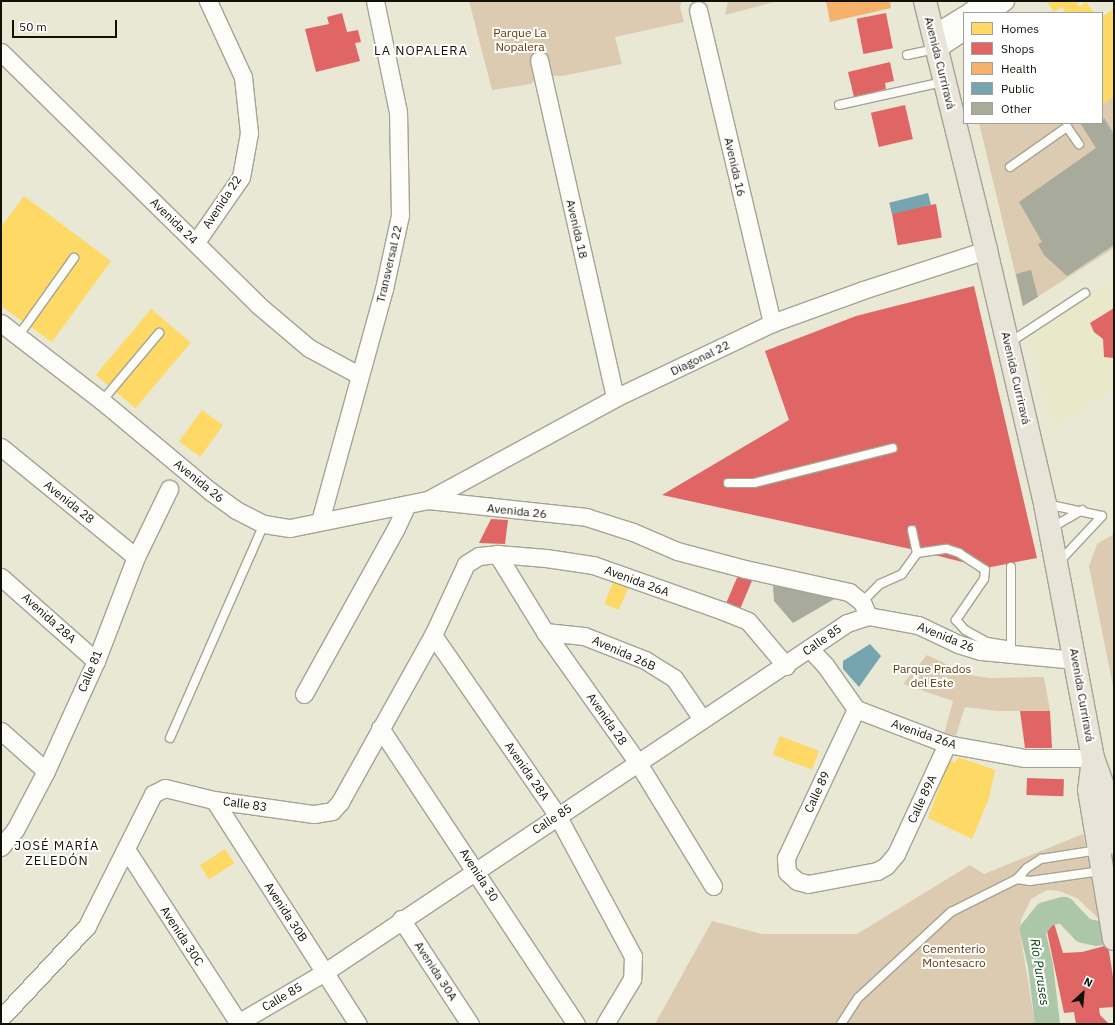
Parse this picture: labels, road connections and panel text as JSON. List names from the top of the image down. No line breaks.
{"streets":{"highway":["Avenida Curriravá"],"street":["Avenida 16","Avenida 22","Avenida 24","Avenida 18","Transversal 22","Diagonal 22","Avenida 26","Avenida 28","Avenida 26A","Avenida 28A","Calle 85","Avenida 26B","Calle 81","Calle 89","Calle 89A","Calle 83","Avenida 30","Avenida 30B","Avenida 30C","Avenida 30A"]},"crossings":[["Avenida Curriravá","Diagonal 22"],["Avenida Curriravá","Avenida 26"],["Avenida Curriravá","Avenida 26A"],["Avenida 16","Diagonal 22"],["Avenida 22","Avenida 24"],["Avenida 24","Transversal 22"],["Avenida 18","Diagonal 22"],["Transversal 22","Avenida 26"],["Diagonal 22","Avenida 26"],["Avenida 26","Calle 85"],["Avenida 28","Avenida 26A"],["Avenida 28","Calle 85"],["Avenida 28","Avenida 26B"],["Avenida 28","Calle 81"],["Avenida 26A","Calle 85"],["Avenida 26A","Calle 89"],["Avenida 26A","Calle 89A"],["Avenida 26A","Calle 83"],["Avenida 28A","Calle 85"],["Avenida 28A","Calle 81"],["Avenida 28A","Calle 83"],["Calle 85","Avenida 26B"],["Calle 85","Avenida 30"],["Calle 85","Avenida 30B"],["Calle 85","Avenida 30C"],["Calle 85","Avenida 30A"],["Calle 89","Calle 89A"],["Calle 83","Avenida 30"],["Calle 83","Avenida 30B"],["Calle 83","Avenida 30C"]],"districts":["LA NOPALERA","JOSÉ MARÍA ZELEDÓN"],"water":["Río Puruses"],"parks":["Parque La Nopalera","Parque Prados del Este","Cementerio Montesacro"],"legend":["Homes","Shops","Health","Public","Other"],"scale_bar":"50 m","north":"top right"}
